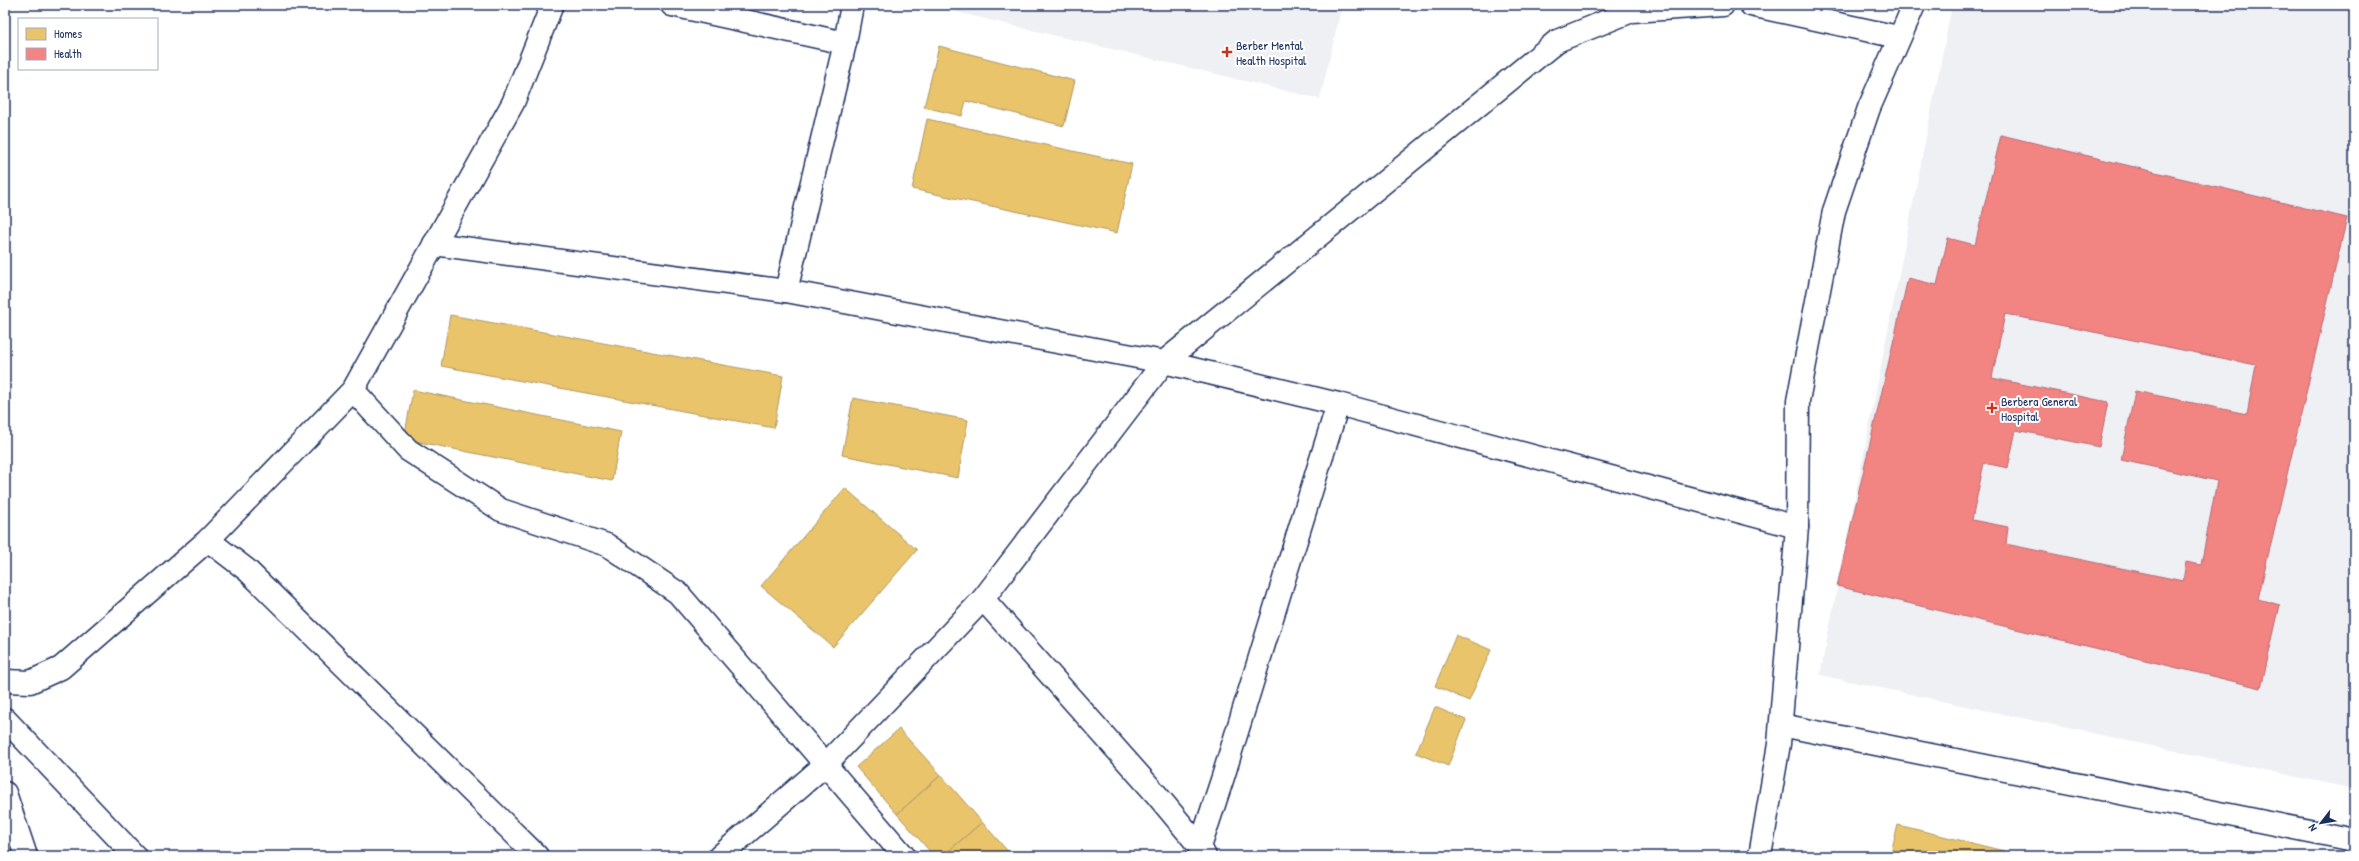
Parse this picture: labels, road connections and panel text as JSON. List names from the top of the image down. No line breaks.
{"places":{"health":["Berber Mental Health Hospital","Berbera General Hospital"]},"legend":["Homes","Health"],"north":"bottom left"}
